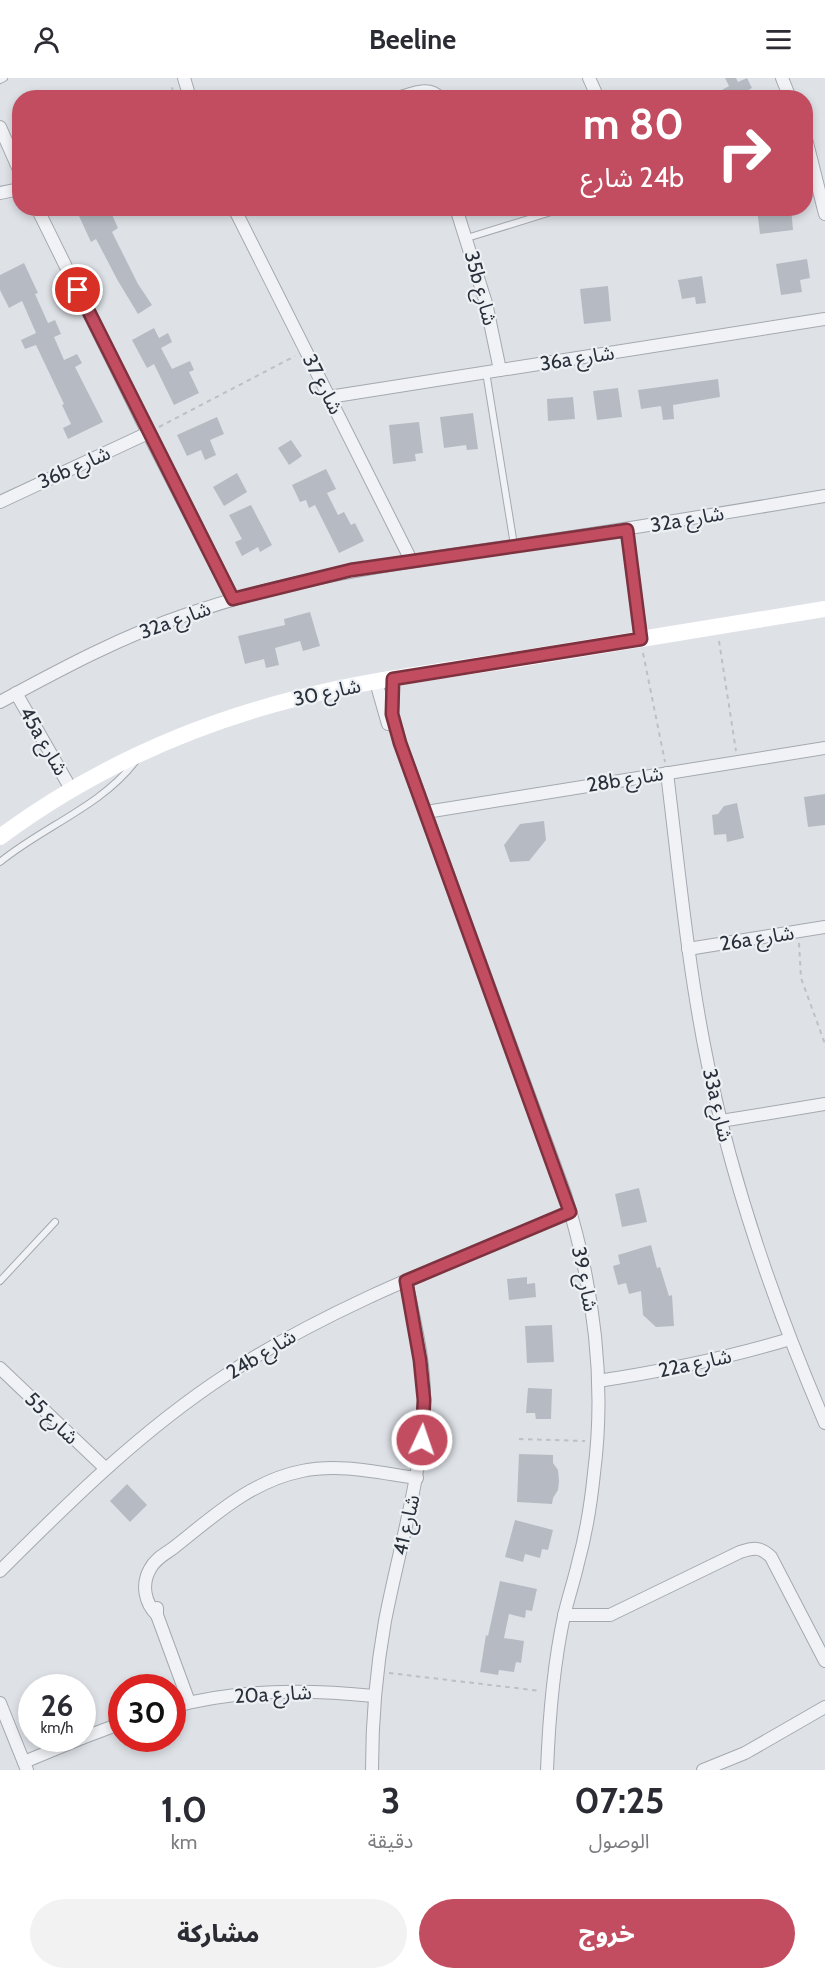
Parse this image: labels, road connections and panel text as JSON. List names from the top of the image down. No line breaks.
{"streets":{"street":["35b شارع","36a شارع","شارع 37","36b شارع","32a شارع","شارع 30","45a شارع","28b شارع","26a شارع","33a شارع","شارع 39","24b شارع","22a شارع","شارع 55","شارع 41","20a شارع"]},"crossings":[["35b شارع","36a شارع"],["36a شارع","شارع 37"],["شارع 37","32a شارع"],["32a شارع","45a شارع"],["شارع 30","45a شارع"],["شارع 30","شارع 39"],["28b شارع","33a شارع"],["28b شارع","شارع 39"],["26a شارع","33a شارع"],["33a شارع","22a شارع"],["شارع 39","24b شارع"],["شارع 39","22a شارع"],["24b شارع","شارع 55"],["24b شارع","شارع 41"],["شارع 41","20a شارع"]],"page":{"header":"Beeline","turn":["80 m","24b شارع"],"speed":"26 km/h","limit":"30","eta":["07:25","الوصول","3","دقيقة","1.0","km"],"buttons":["خروج","مشاركة"]}}
